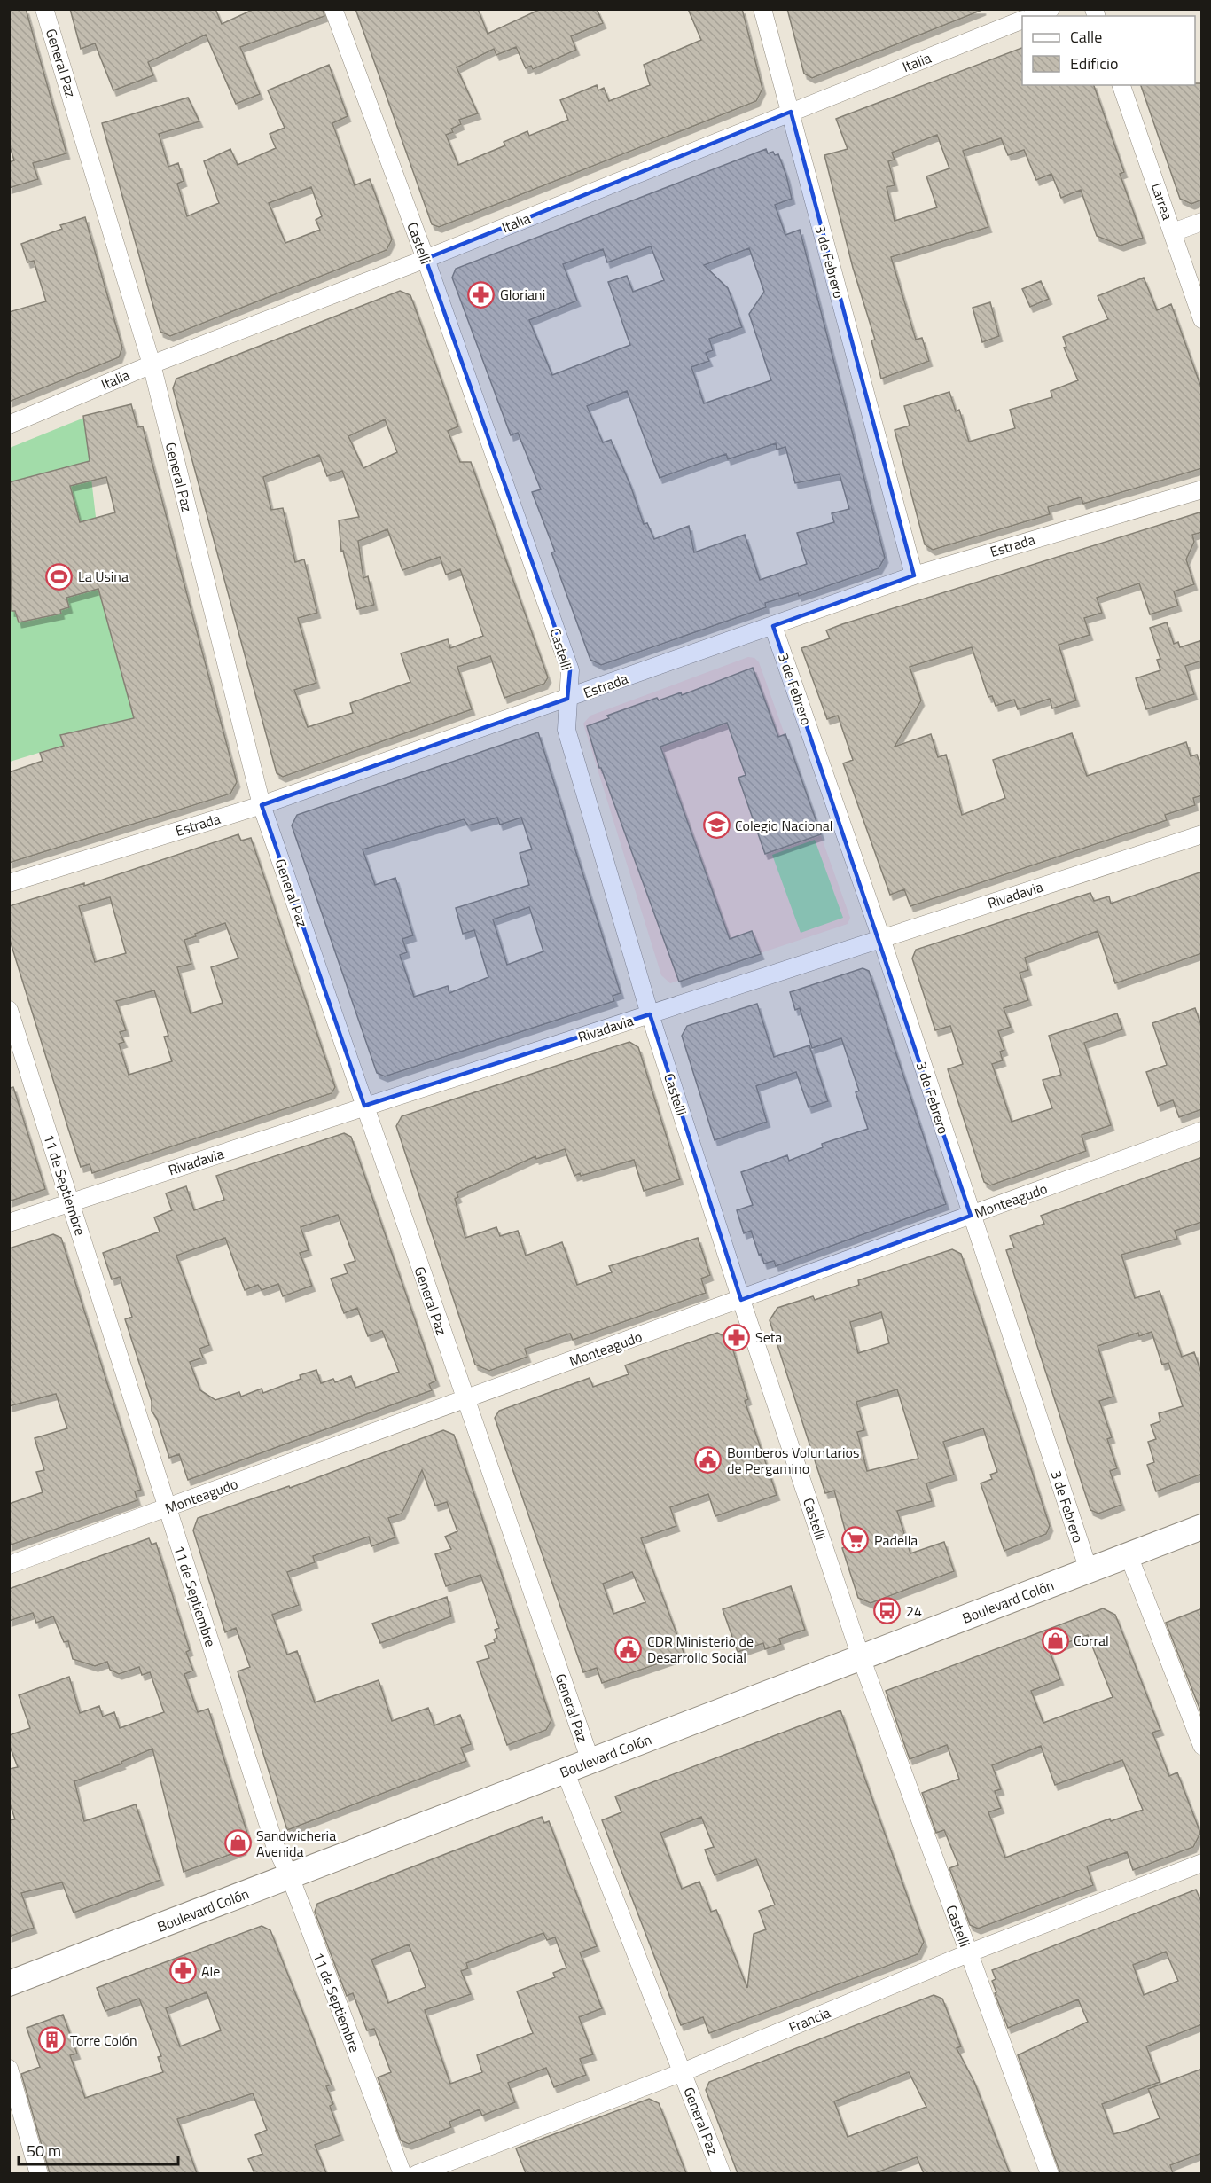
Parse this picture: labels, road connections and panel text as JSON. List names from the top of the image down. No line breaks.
{"streets":{"main road":["Boulevard Colón"],"street":["Italia","General Paz","Larrea","Castelli","3 de Febrero","Estrada","Rivadavia","11 de Septiembre","Monteagudo","Francia"]},"crossings":[["Italia","General Paz"],["Italia","Castelli"],["Italia","3 de Febrero"],["General Paz","Estrada"],["General Paz","Rivadavia"],["General Paz","Monteagudo"],["General Paz","Boulevard Colón"],["General Paz","Francia"],["Castelli","Estrada"],["Castelli","Rivadavia"],["Castelli","Monteagudo"],["Castelli","Boulevard Colón"],["Castelli","Francia"],["3 de Febrero","Estrada"],["3 de Febrero","Rivadavia"],["3 de Febrero","Monteagudo"],["3 de Febrero","Boulevard Colón"],["Rivadavia","11 de Septiembre"],["11 de Septiembre","Monteagudo"],["11 de Septiembre","Boulevard Colón"]],"places":{"pharmacy":["Gloriani","Seta","Ale"],"sports":["La Usina"],"school or university":["Colegio Nacional"],"public building":["Bomberos Voluntarios de Pergamino","CDR Ministerio de Desarrollo Social"],"supermarket":["Padella"],"bus stop":["24"],"shop":["Corral","Sandwicheria Avenida"],"building":["Torre Colón"]},"legend":["Calle","Edificio"],"scale_bar":"50 m"}
